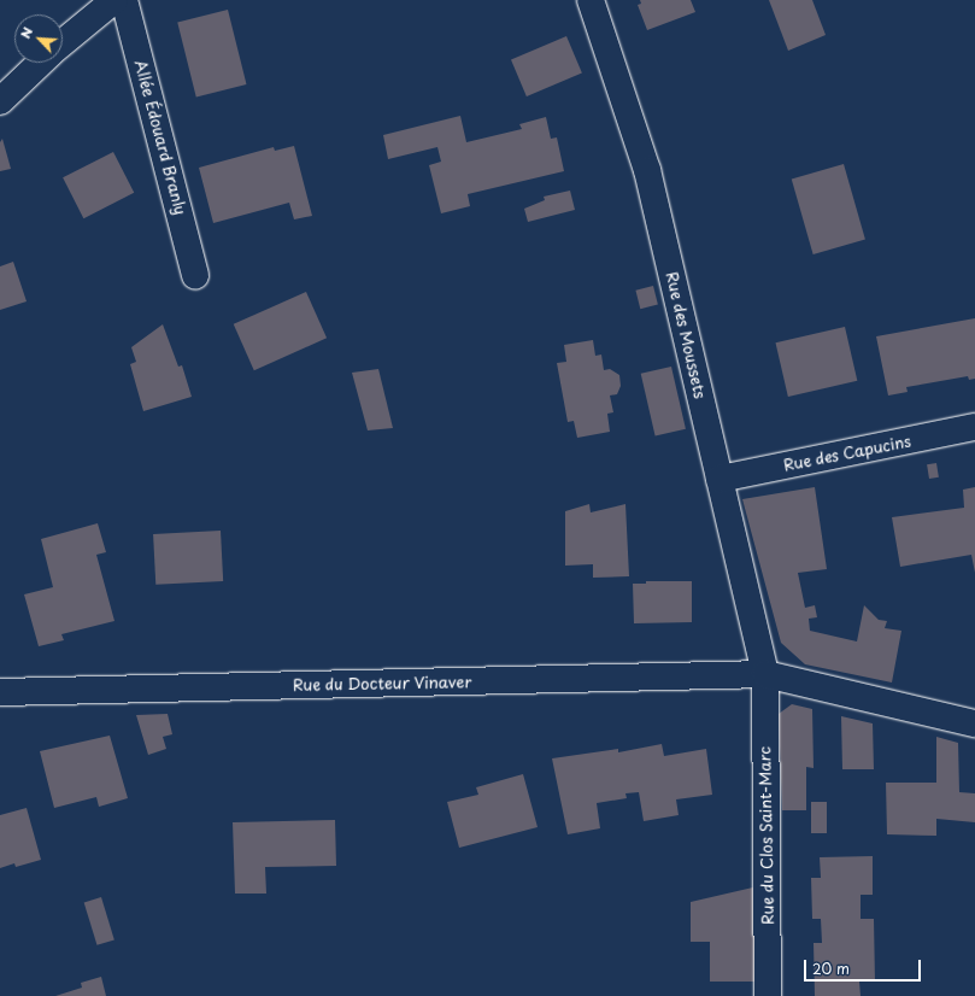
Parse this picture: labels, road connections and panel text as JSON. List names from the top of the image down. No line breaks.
{"streets":{"street":["Allée Édouard Branly","Rue des Moussets","Rue des Capucins","Rue du Docteur Vinaver","Rue du Clos Saint-Marc"]},"crossings":[["Rue des Moussets","Rue des Capucins"],["Rue des Moussets","Rue du Docteur Vinaver"],["Rue des Moussets","Rue du Clos Saint-Marc"],["Rue du Docteur Vinaver","Rue du Clos Saint-Marc"]],"scale_bar":"20 m","north":"top left"}
